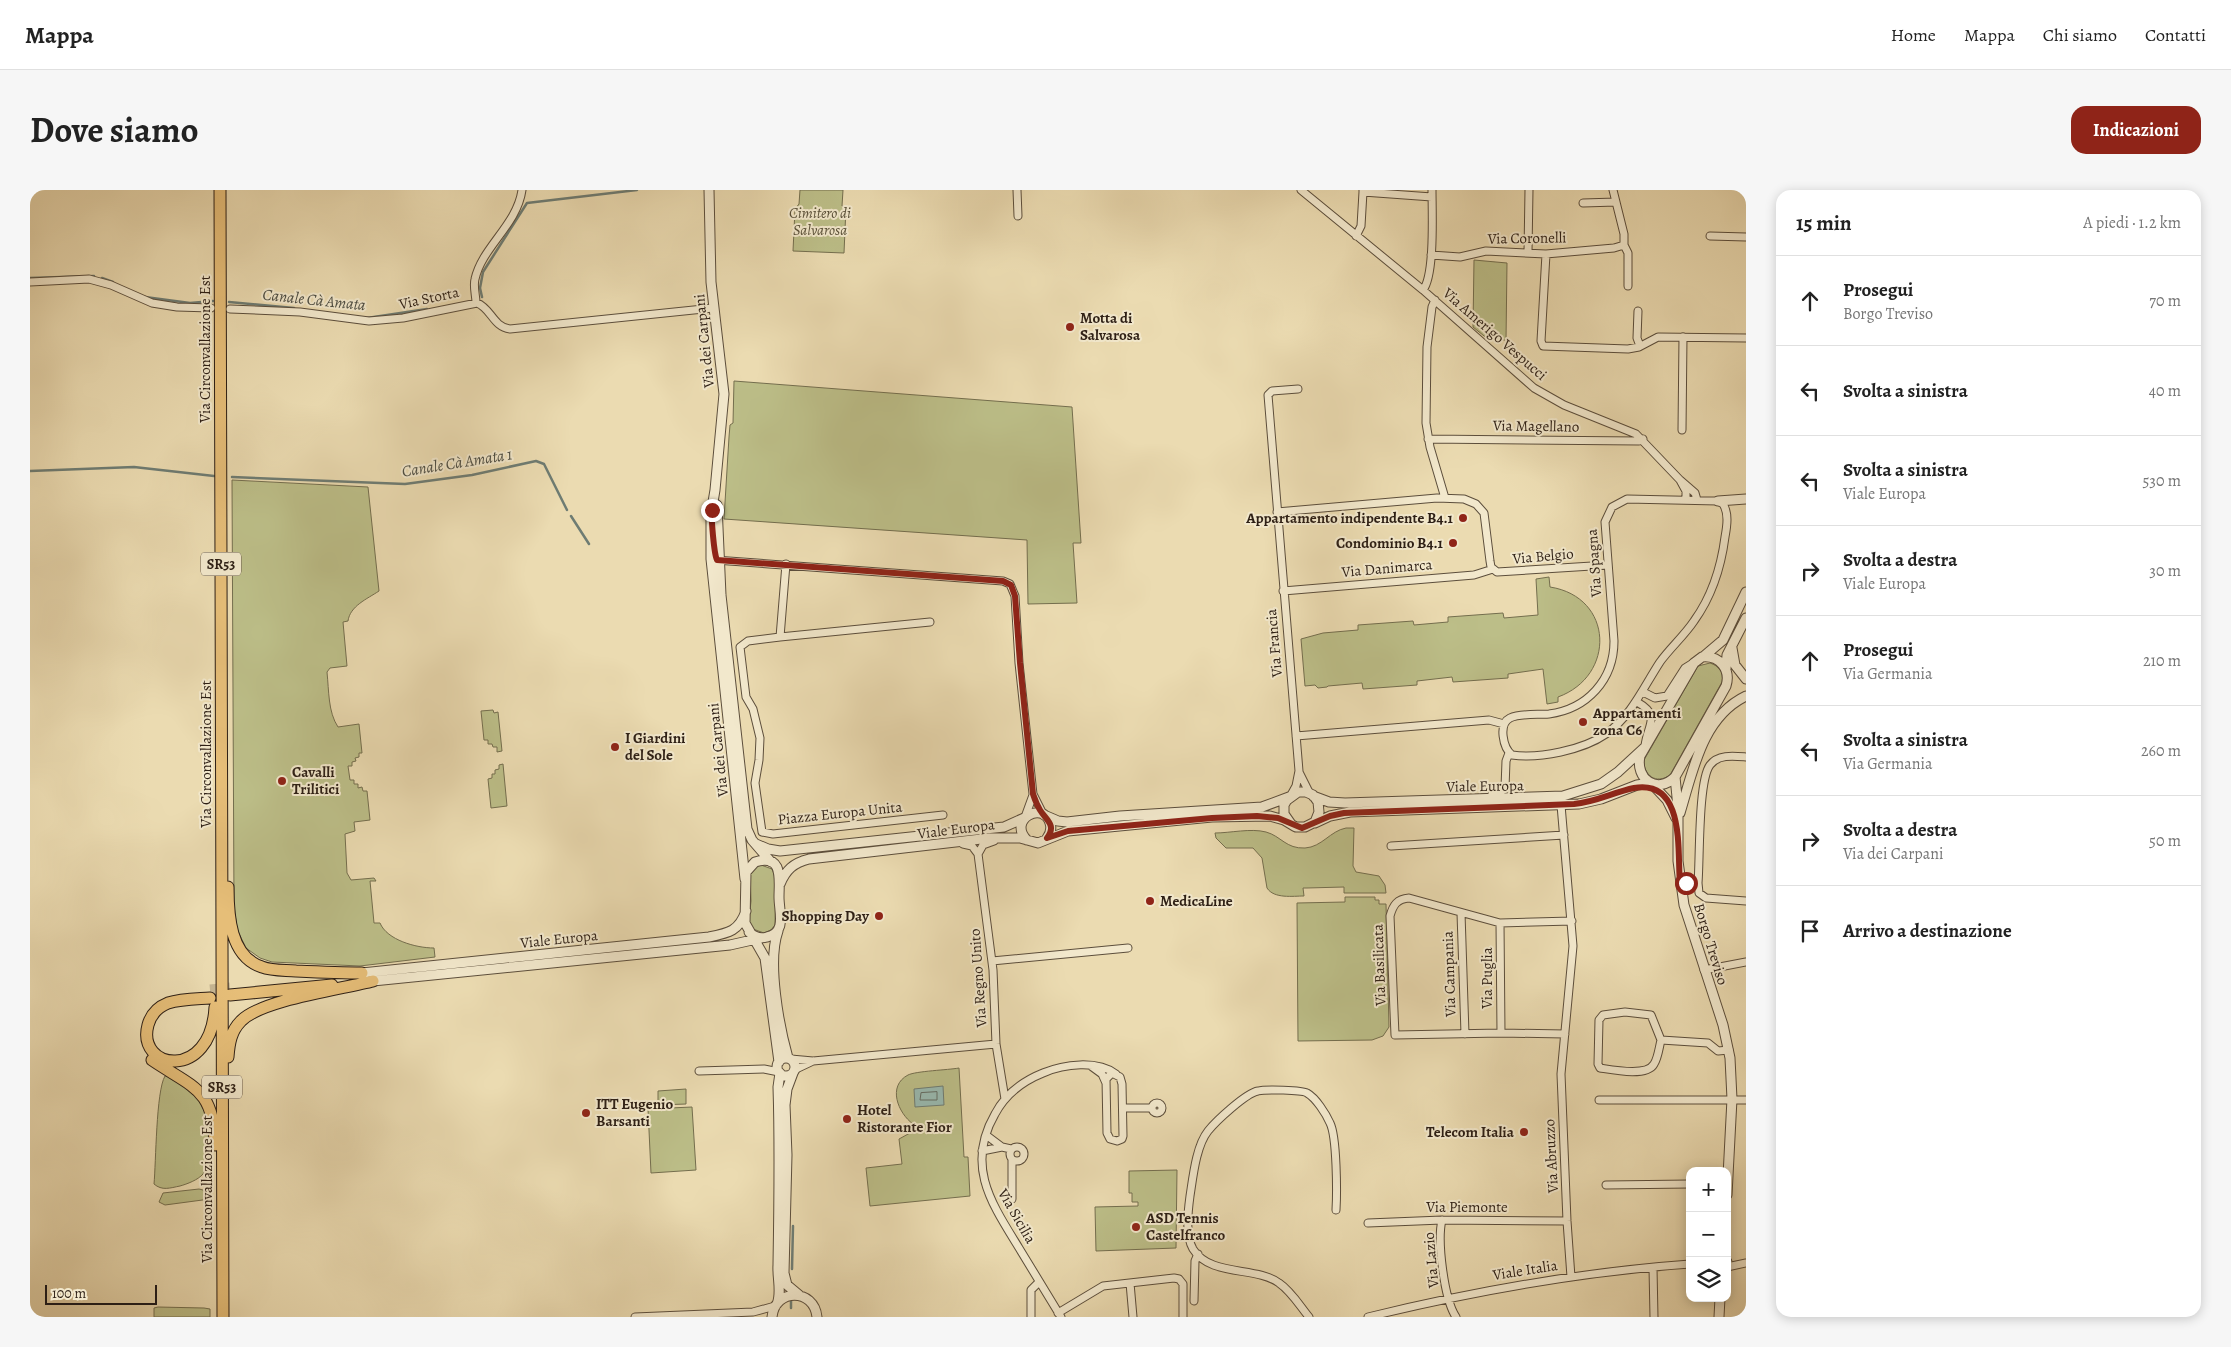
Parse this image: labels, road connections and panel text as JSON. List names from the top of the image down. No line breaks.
{"streets":{"main road":["Via Circonvallazione Est","SR53"],"street":["Via Coronelli","Via Storta","Via Amerigo Vespucci","Via dei Carpani","Via Magellano","Via Belgio","Via Spagna","Via Danimarca","Via Francia","Viale Europa","Piazza Europa Unita","Borgo Treviso","Via Basilicata","Via Campania","Via Regno Unito","Via Puglia","Via Abruzzo","Via Piemonte","Via Sicilia","Via Lazio","Viale Italia"]},"crossings":[["Via Storta","Via dei Carpani"],["Via Amerigo Vespucci","Via Magellano"],["Via Amerigo Vespucci","Via Spagna"],["Via dei Carpani","Viale Europa"],["Via Belgio","Via Spagna"],["Via Belgio","Via Danimarca"],["Via Danimarca","Via Francia"],["Via Francia","Viale Europa"],["Viale Europa","Borgo Treviso"],["Viale Europa","Via Abruzzo"],["Via Basilicata","Via Campania"],["Via Regno Unito","Via Sicilia"],["Via Abruzzo","Via Piemonte"],["Via Abruzzo","Viale Italia"],["Via Piemonte","Via Lazio"],["Via Lazio","Viale Italia"]],"water":["Canale Cà Amata","Canale Cà Amata 1"],"parks":["Cimitero di Salvarosa"],"places":["Motta di Salvarosa","Appartamento indipendente B4.1","Condominio B4.1","Appartamenti zona C6","I Giardini del Sole","Cavalli Trilitici","MedicaLine","Shopping Day","ITT Eugenio Barsanti","Hotel Ristorante Fior","Telecom Italia","ASD Tennis Castelfranco"],"scale_bar":"100 m","page":{"header":"Mappa","nav":["Home","Mappa","Chi siamo","Contatti"],"title":"Dove siamo","buttons":"Indicazioni","heading":["15 min","A piedi · 1.2 km"],"list":[["Prosegui","Borgo Treviso","70 m"],["Svolta a sinistra","40 m"],["Svolta a sinistra","Viale Europa","530 m"],["Svolta a destra","Viale Europa","30 m"],["Prosegui","Via Germania","210 m"],["Svolta a sinistra","Via Germania","260 m"],["Svolta a destra","Via dei Carpani","50 m"],"Arrivo a destinazione"],"map_buttons":["+","−"],"scale":"100 m"}}
